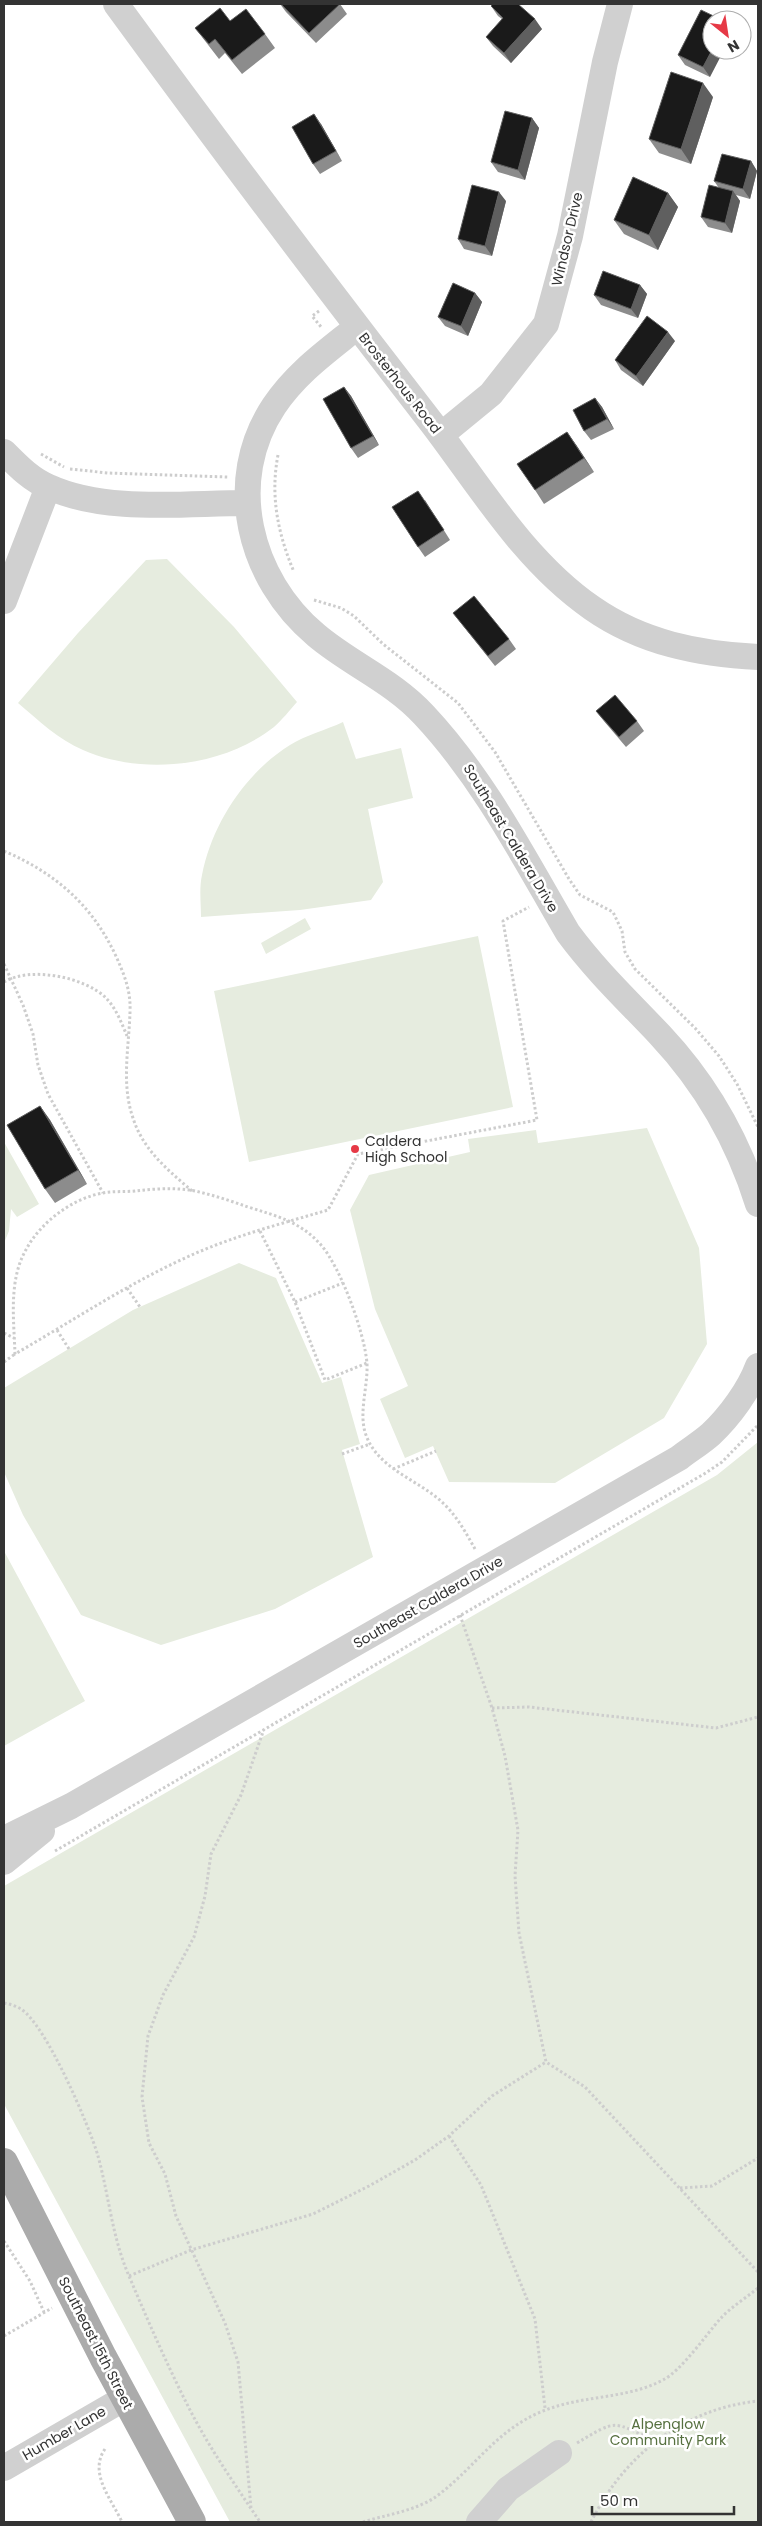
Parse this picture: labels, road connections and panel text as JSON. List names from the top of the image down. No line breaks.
{"streets":{"main road":["Southeast 15th Street"],"street":["Windsor Drive","Brosterhous Road","Southeast Caldera Drive","Humber Lane"]},"crossings":[["Windsor Drive","Brosterhous Road"],["Brosterhous Road","Southeast Caldera Drive"],["Southeast 15th Street","Humber Lane"]],"parks":["Alpenglow Community Park"],"places":["Caldera High School"],"scale_bar":"50 m","north":"bottom right"}
